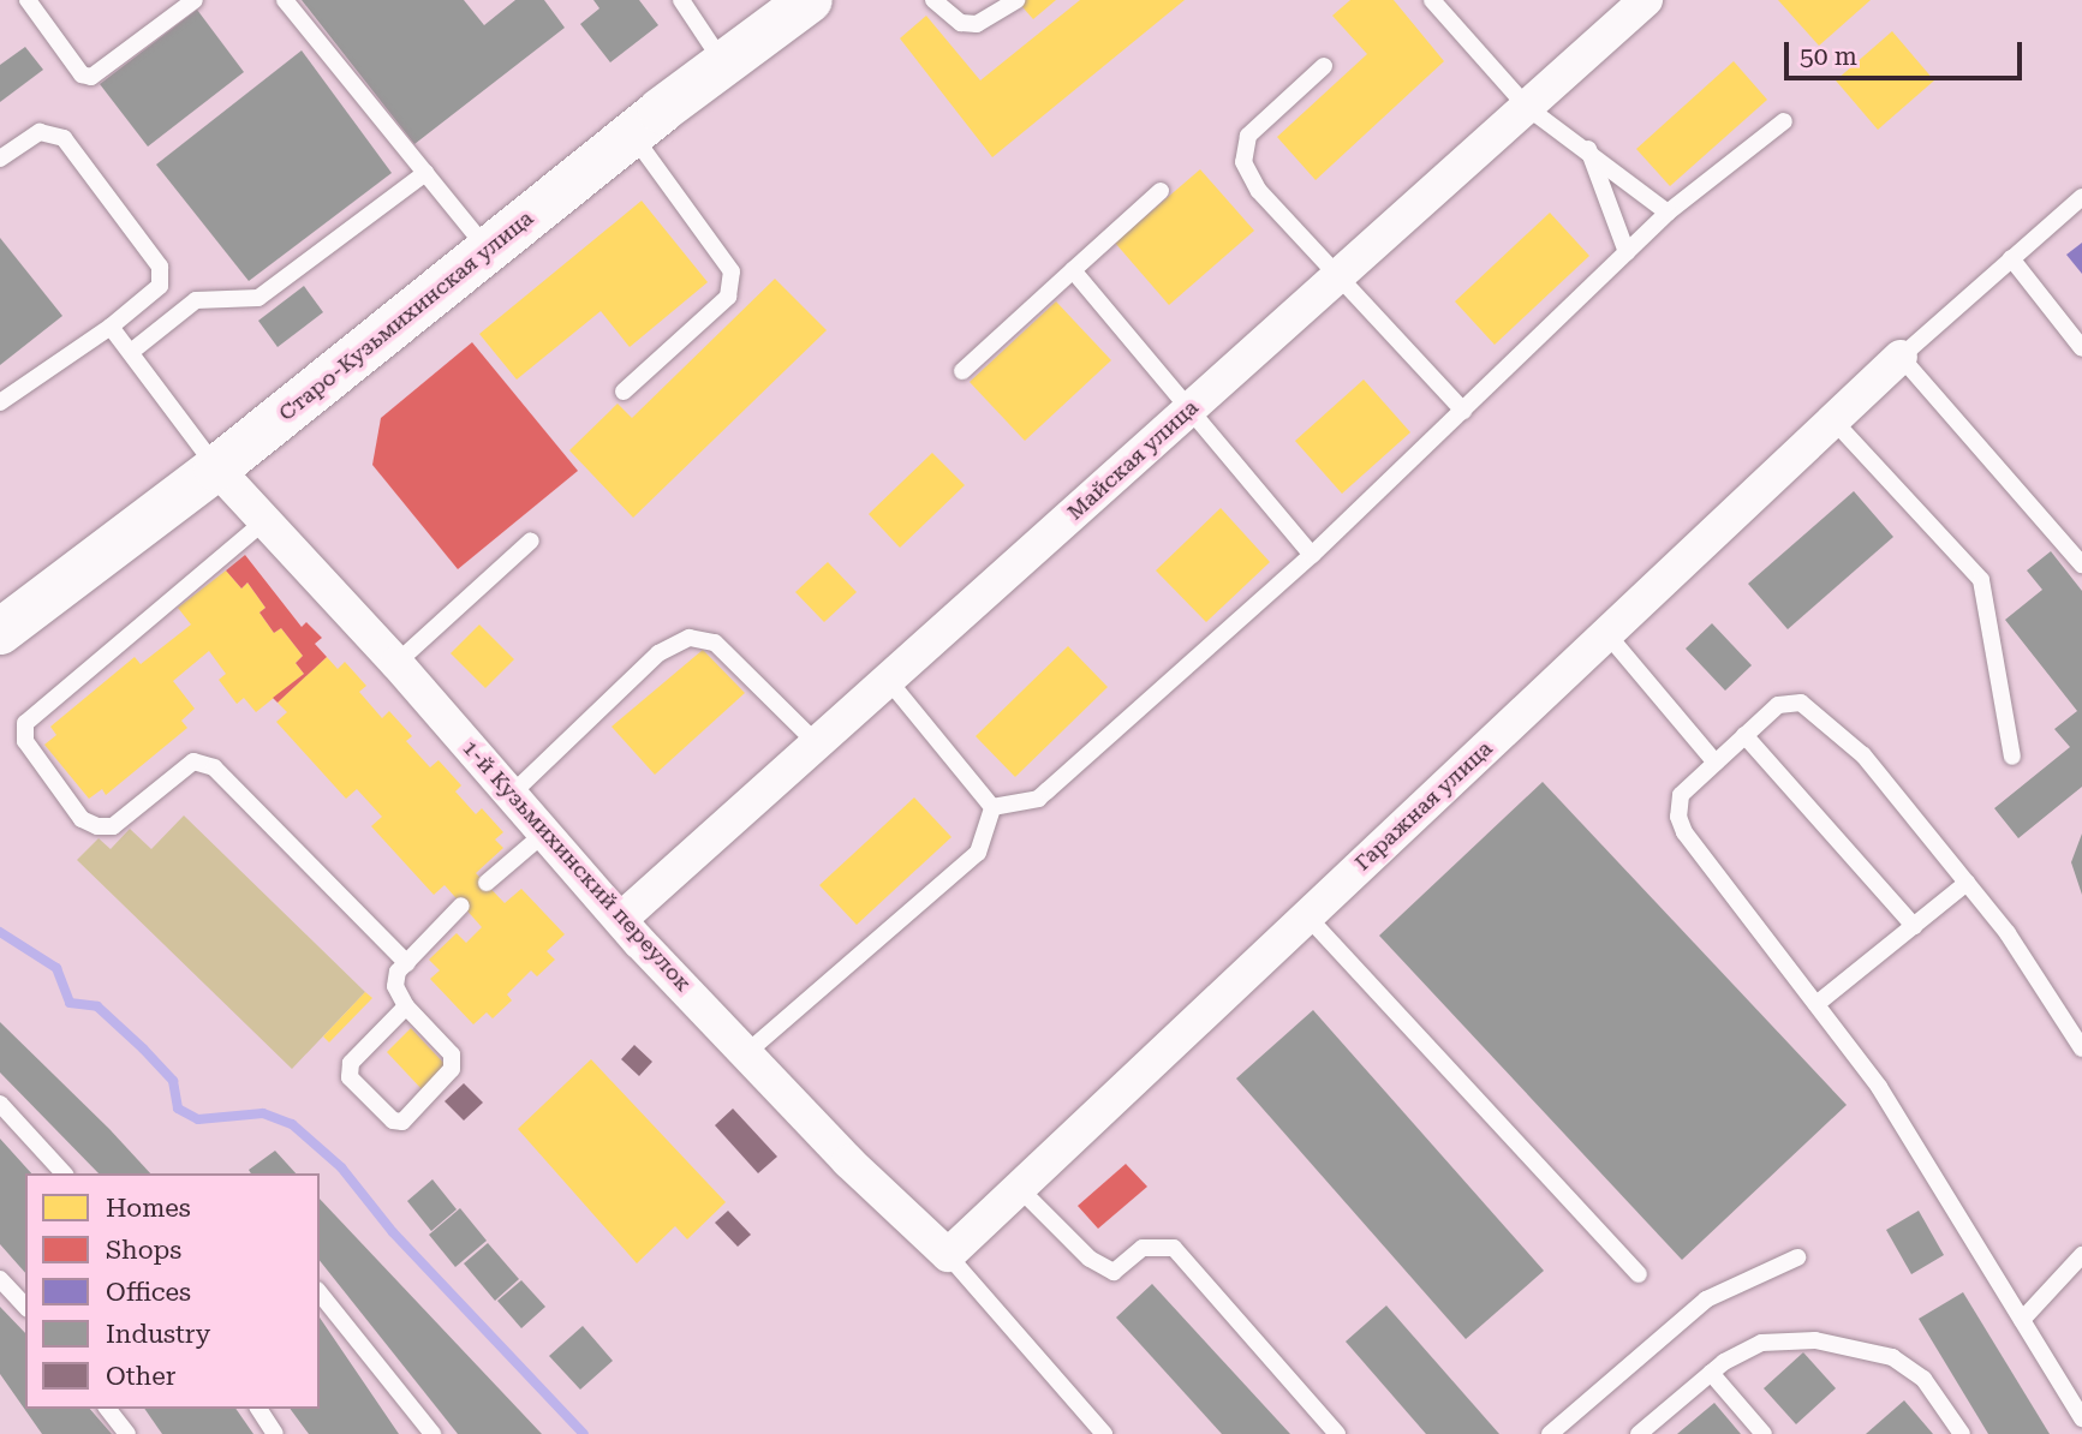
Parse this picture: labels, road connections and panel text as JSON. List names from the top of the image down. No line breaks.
{"streets":{"main road":["Старо-Кузьмихинская улица"],"street":["Майская улица","Гаражная улица","1-й Кузьмихинский переулок"]},"crossings":[["Старо-Кузьмихинская улица","1-й Кузьмихинский переулок"],["Майская улица","1-й Кузьмихинский переулок"],["Гаражная улица","1-й Кузьмихинский переулок"]],"legend":["Homes","Shops","Offices","Industry","Other"],"scale_bar":"50 m"}
